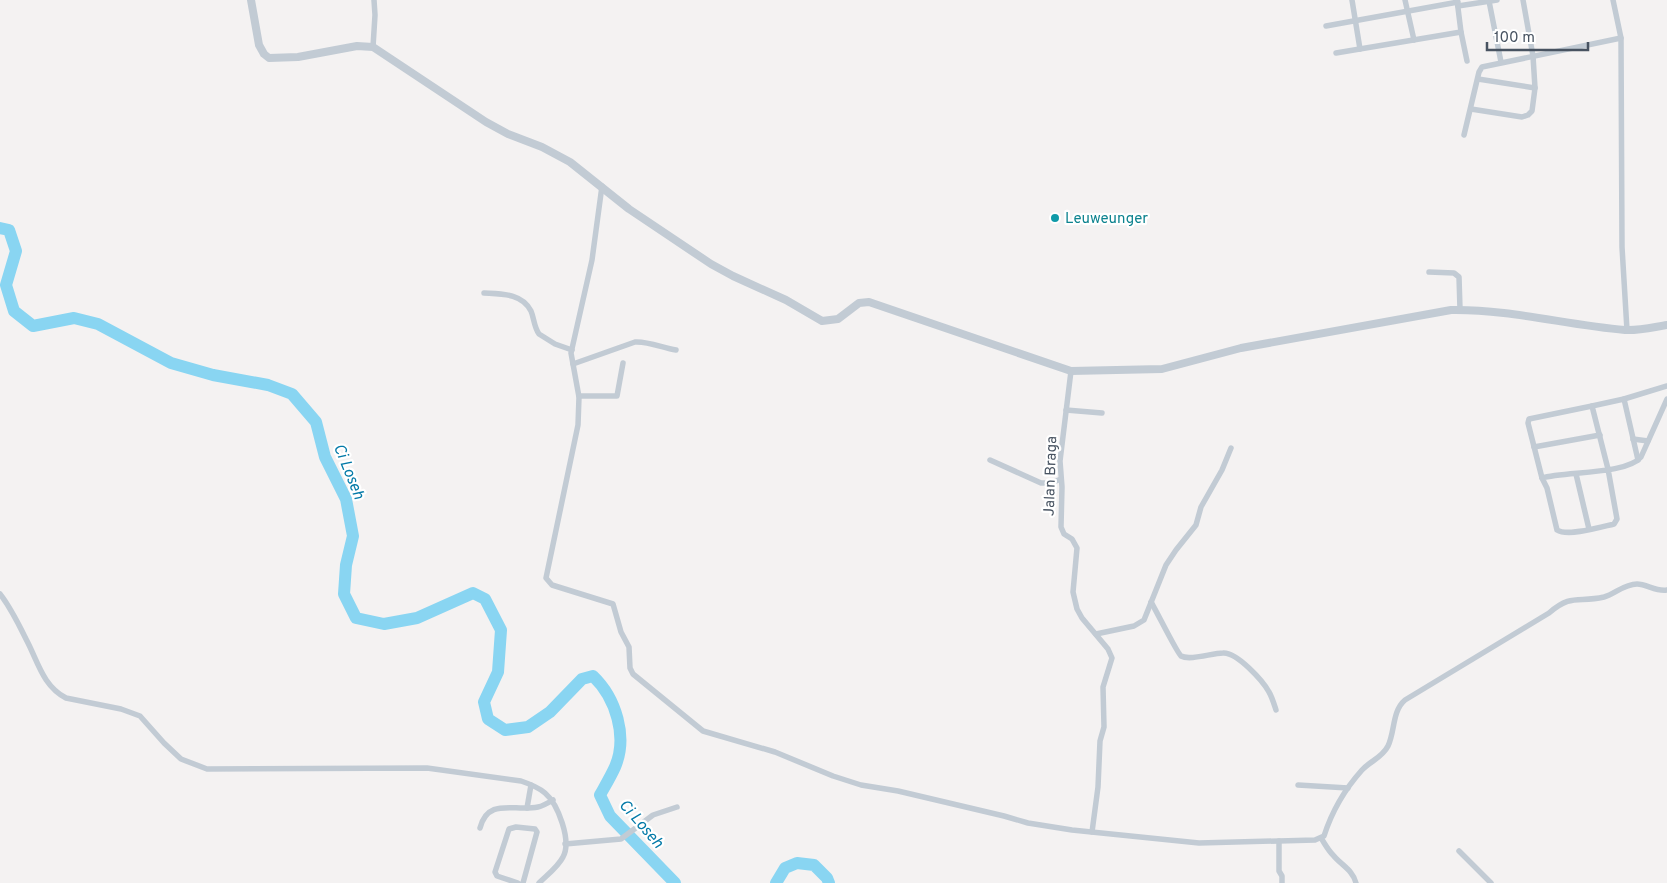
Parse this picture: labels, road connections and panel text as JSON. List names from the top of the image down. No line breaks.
{"streets":{"street":["Jalan Braga"]},"water":["Ci Loseh"],"places":["Leuweunger"],"scale_bar":"100 m"}
